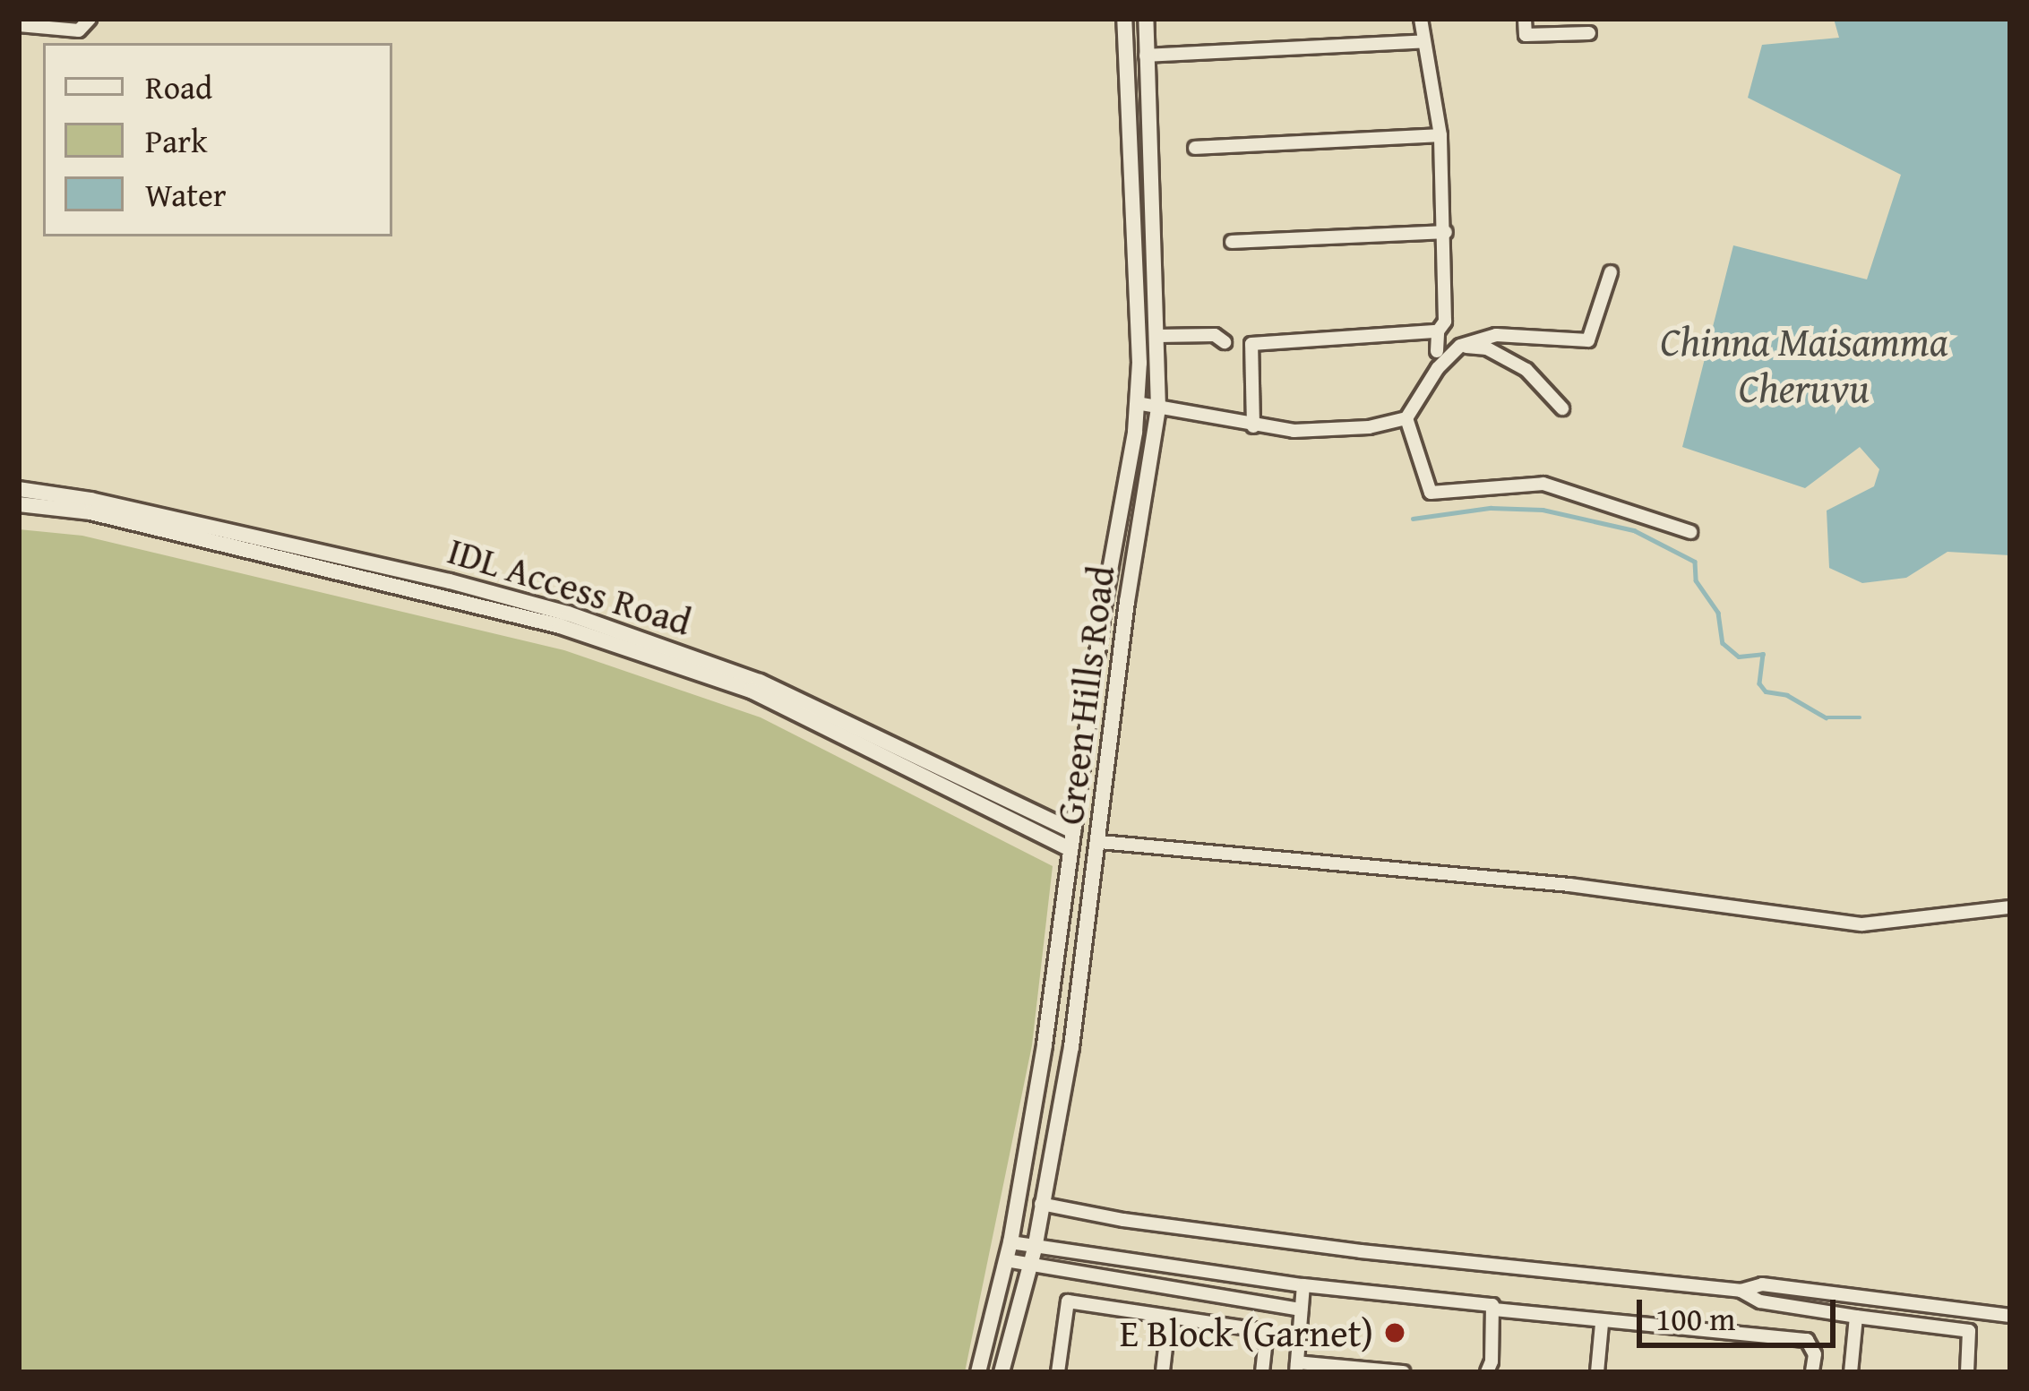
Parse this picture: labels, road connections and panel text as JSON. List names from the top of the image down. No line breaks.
{"streets":{"street":["IDL Access Road","Green Hills Road"]},"crossings":[["IDL Access Road","Green Hills Road"]],"water":["Chinna Maisamma Cheruvu"],"places":["E Block (Garnet)"],"legend":["Road","Park","Water"],"scale_bar":"100 m"}
